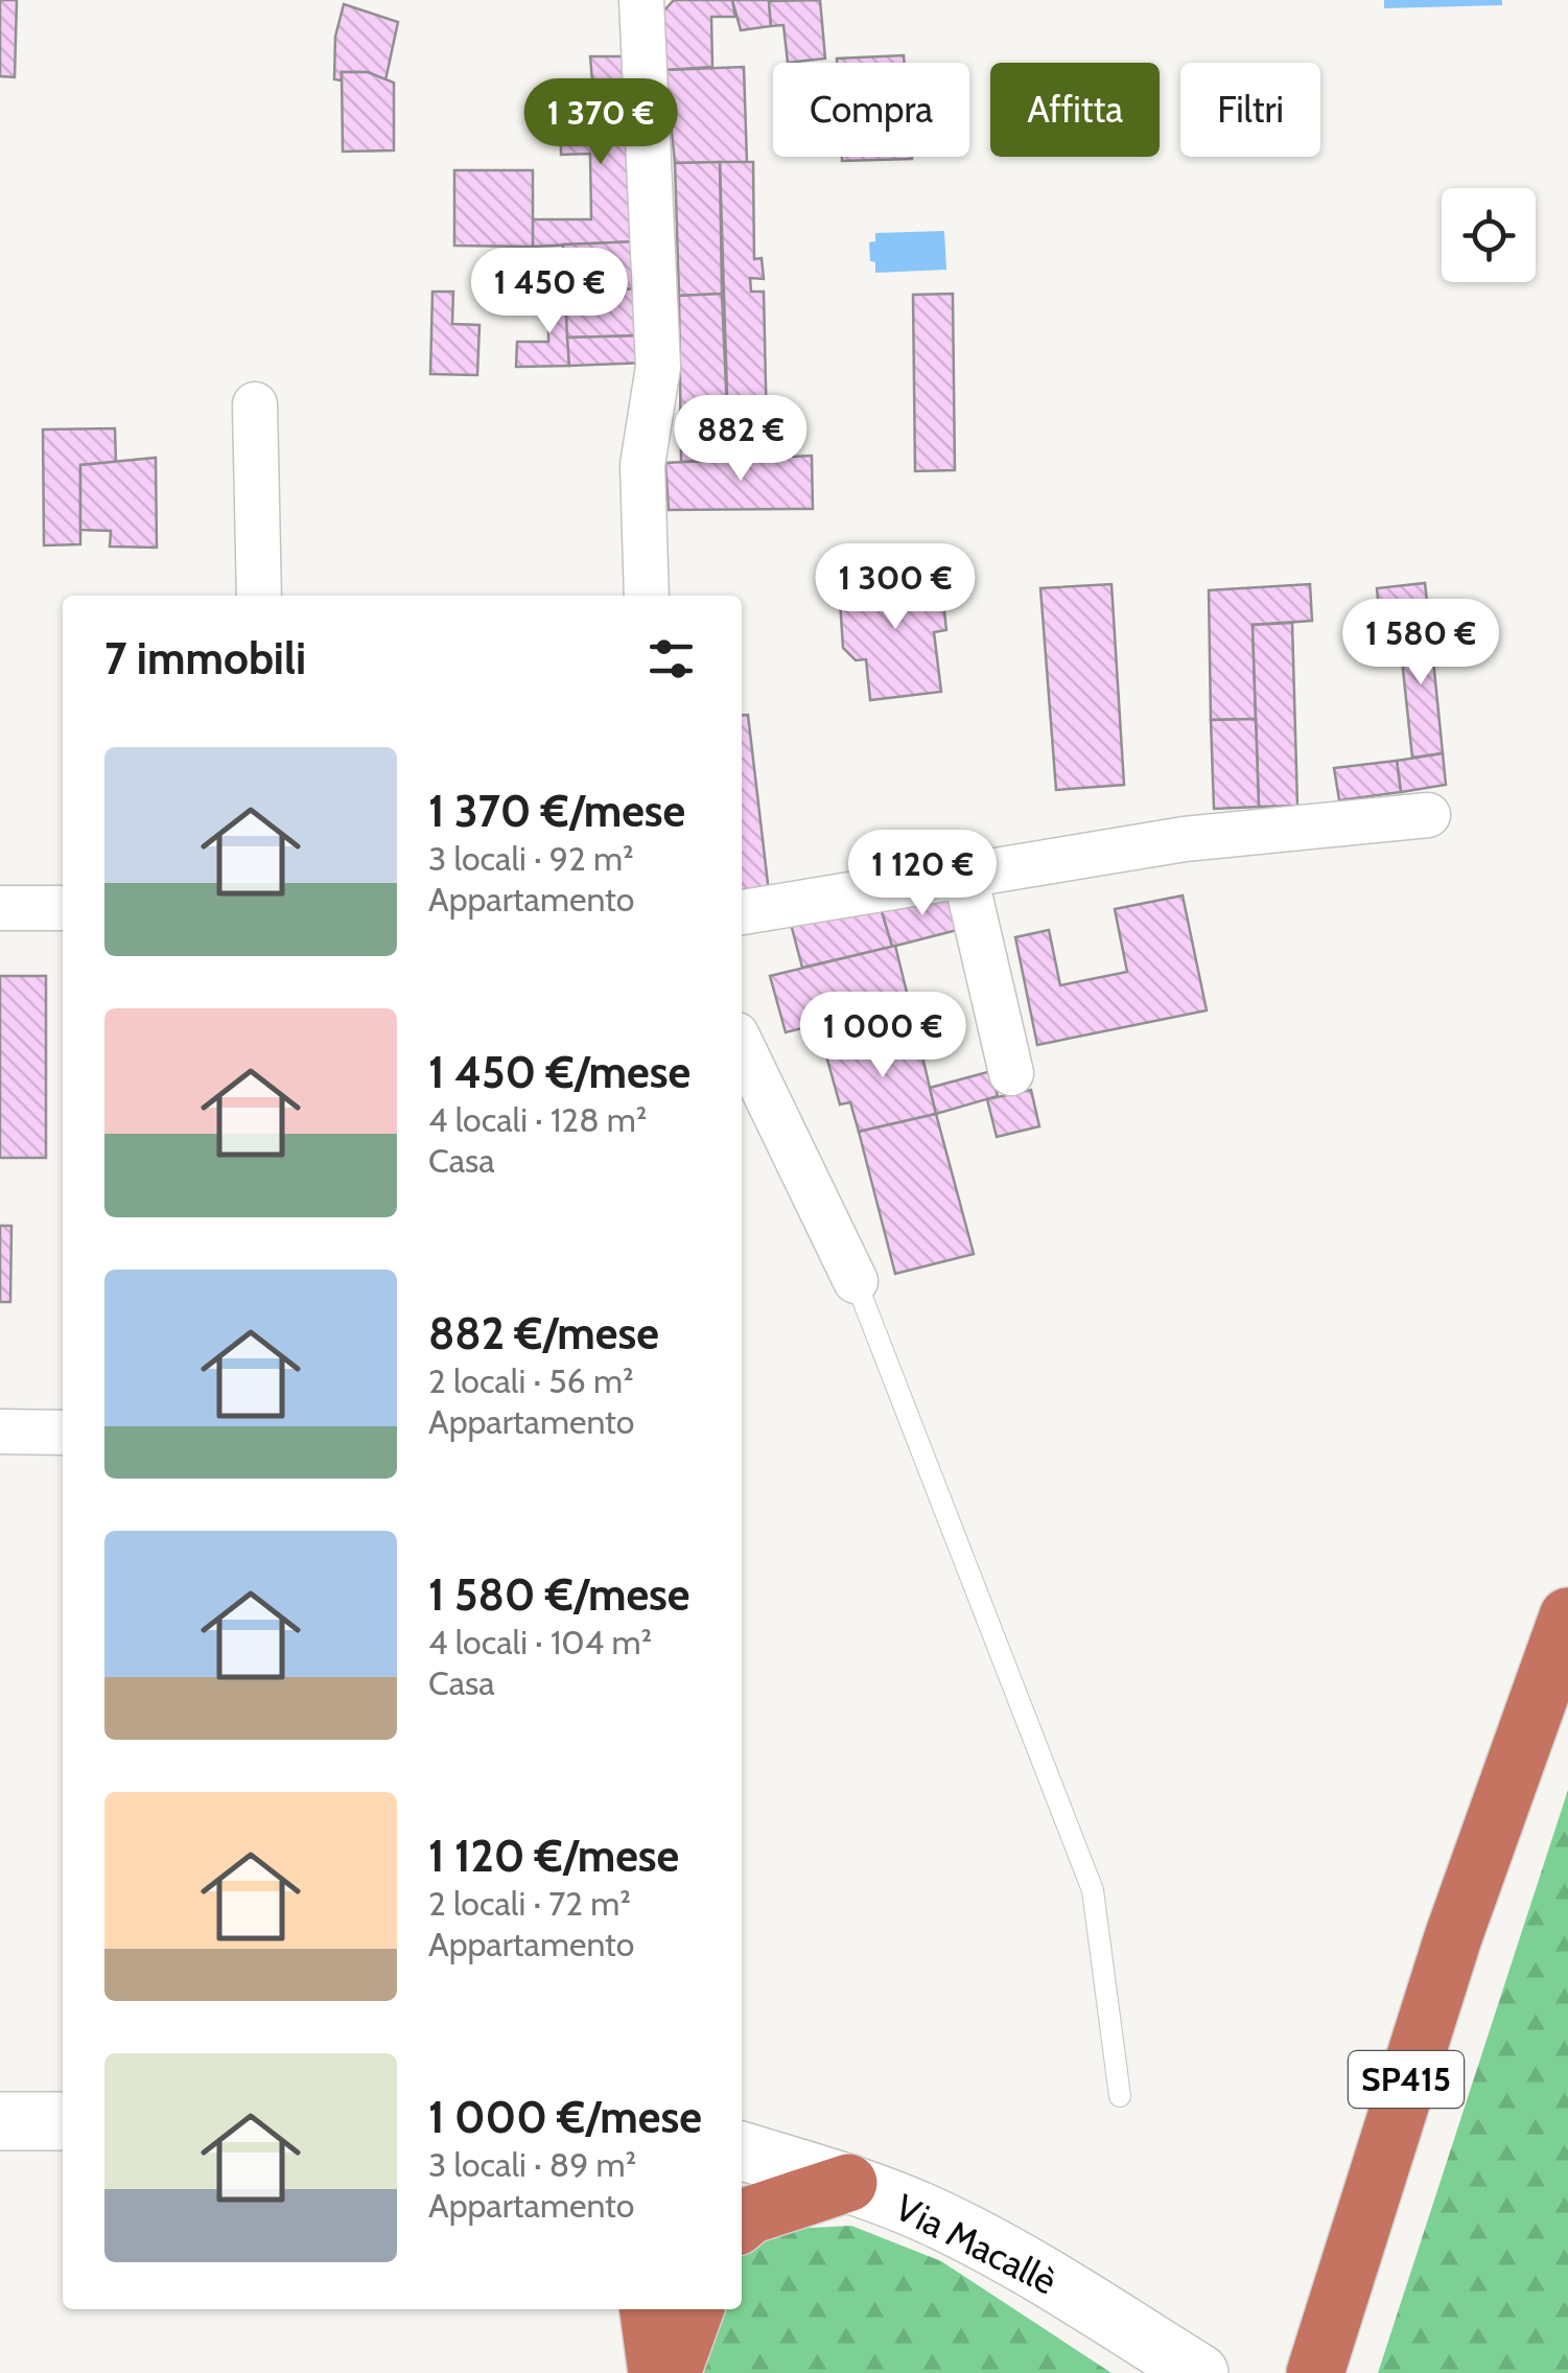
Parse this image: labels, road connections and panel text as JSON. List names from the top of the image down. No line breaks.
{"streets":{"highway":["SP415"],"street":["Via Macallè"]},"page":{"chip":["Compra","Affitta","Filtri"],"price":["1 370 €","1 450 €","882 €","1 300 €","1 580 €","1 120 €","1 000 €"],"heading":"7 immobili","list":[{"name":"1 370 €/mese","note":"3 locali · 92 m² · Appartamento"},{"name":"1 450 €/mese","note":"4 locali · 128 m² · Casa"},{"name":"882 €/mese","note":"2 locali · 56 m² · Appartamento"},{"name":"1 580 €/mese","note":"4 locali · 104 m² · Casa"},{"name":"1 120 €/mese","note":"2 locali · 72 m² · Appartamento"},{"name":"1 000 €/mese","note":"3 locali · 89 m² · Appartamento"}]}}
